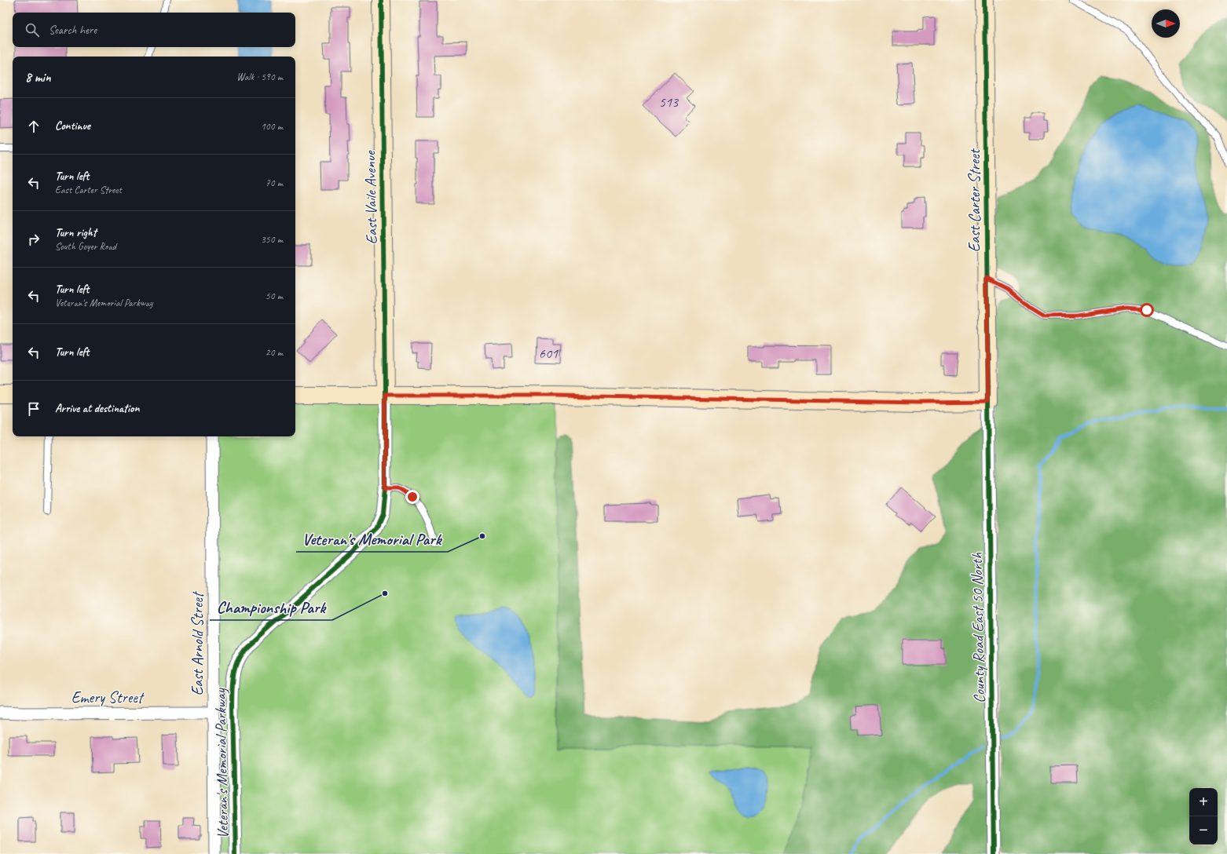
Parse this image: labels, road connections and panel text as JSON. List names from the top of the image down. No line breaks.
{"streets":{"street":["East Vaile Avenue","East Carter Street","County Road East 50 North","East Arnold Street","Emery Street","Veteran's Memorial Parkway"]},"crossings":[["East Vaile Avenue","Veteran's Memorial Parkway"],["East Carter Street","County Road East 50 North"],["East Arnold Street","Emery Street"]],"places":["Veteran's Memorial Park","Championship Park"],"house_numbers":["513","601"],"north":"right","page":{"search":"Search here","heading":["8 min","Walk · 590 m"],"list":[["Continue","100 m"],["Turn left","East Carter Street","70 m"],["Turn right","South Goyer Road","350 m"],["Turn left","Veteran's Memorial Parkway","50 m"],["Turn left","20 m"],"Arrive at destination"],"map_buttons":["+","−"]}}
